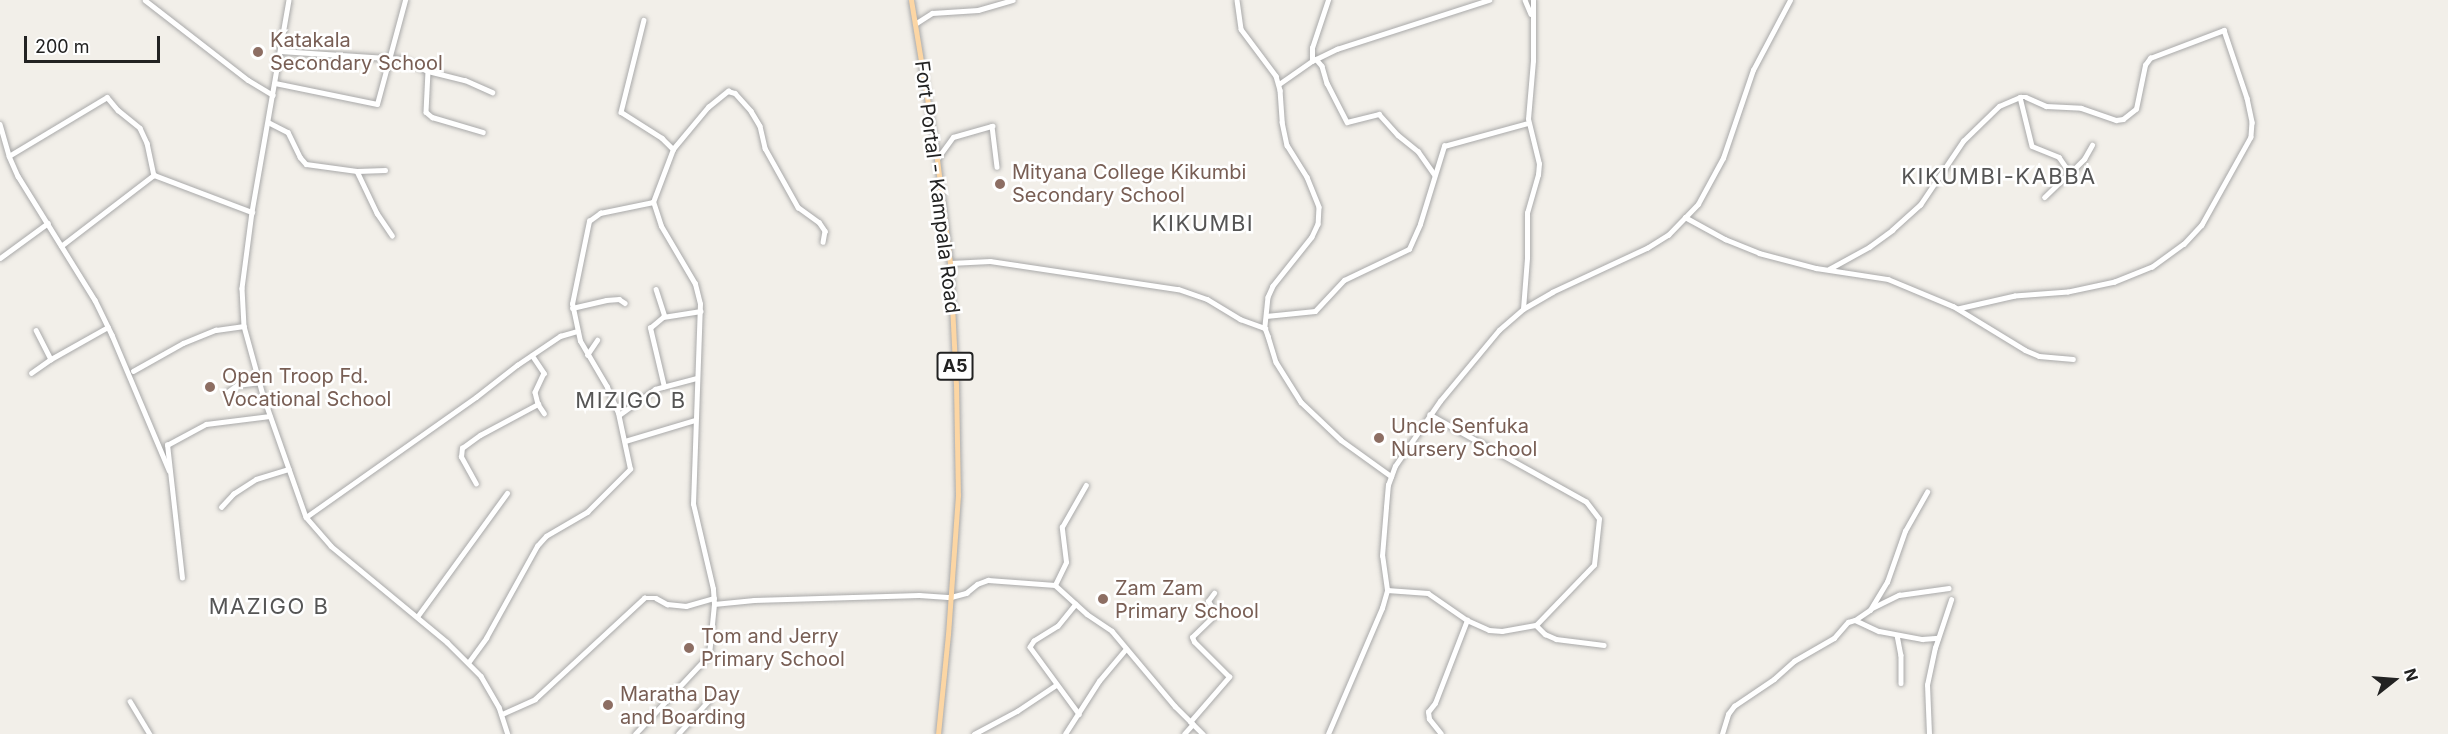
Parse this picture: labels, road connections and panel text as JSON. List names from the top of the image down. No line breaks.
{"streets":{"main road":["Fort Portal - Kampala Road","A5"]},"districts":["KIKUMBI-KABBA","KIKUMBI","MIZIGO B","MAZIGO B"],"places":["Katakala Secondary School","Mityana College Kikumbi Secondary School","Open Troop Fd. Vocational School","Uncle Senfuka Nursery School","Zam Zam Primary School","Tom and Jerry Primary School","Maratha Day and Boarding"],"scale_bar":"200 m","north":"right"}
